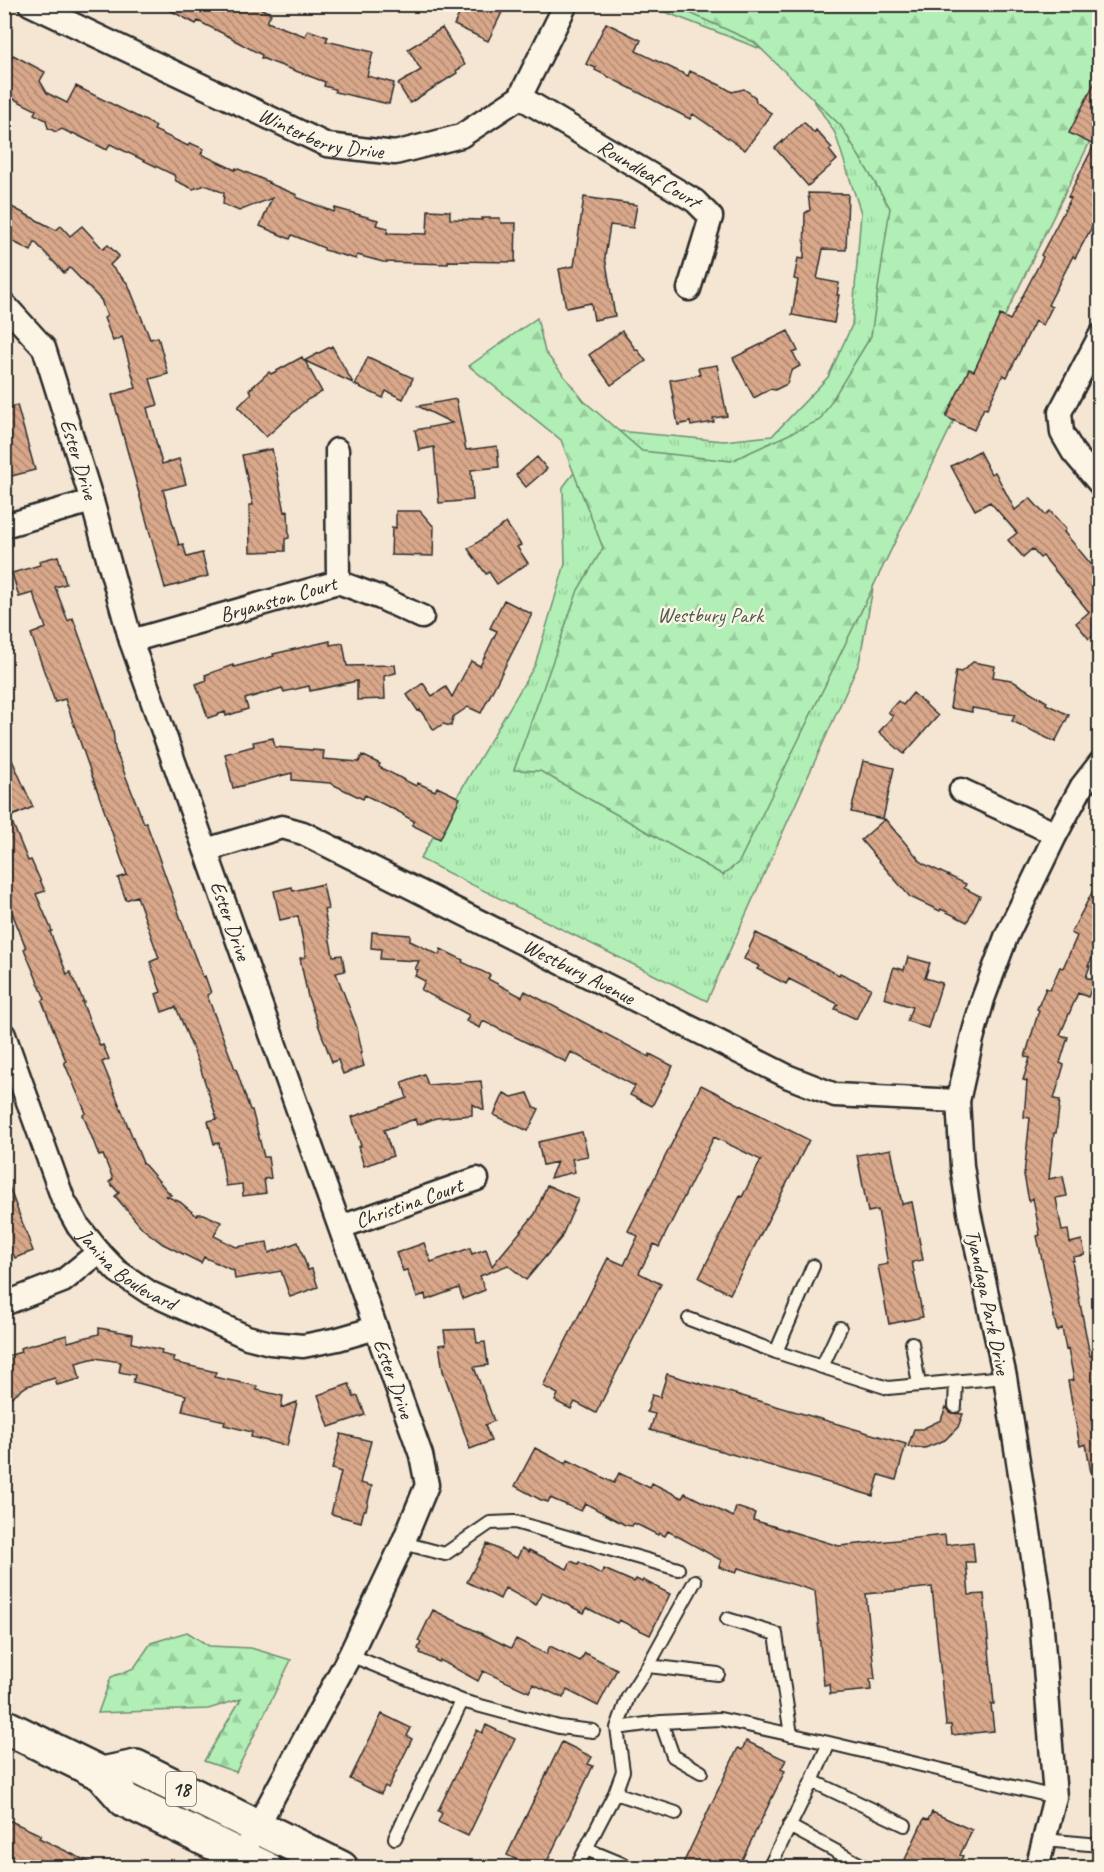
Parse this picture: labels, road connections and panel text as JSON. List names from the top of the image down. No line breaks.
{"streets":{"main road":["18"],"street":["Winterberry Drive","Roundleaf Court","Ester Drive","Bryanston Court","Westbury Avenue","Christina Court","Janina Boulevard","Tyandaga Park Drive"]},"crossings":[["Winterberry Drive","Roundleaf Court"],["Ester Drive","Bryanston Court"],["Ester Drive","Westbury Avenue"],["Ester Drive","Christina Court"],["Ester Drive","Janina Boulevard"],["Ester Drive","18"],["Westbury Avenue","Tyandaga Park Drive"]],"parks":["Westbury Park"]}
